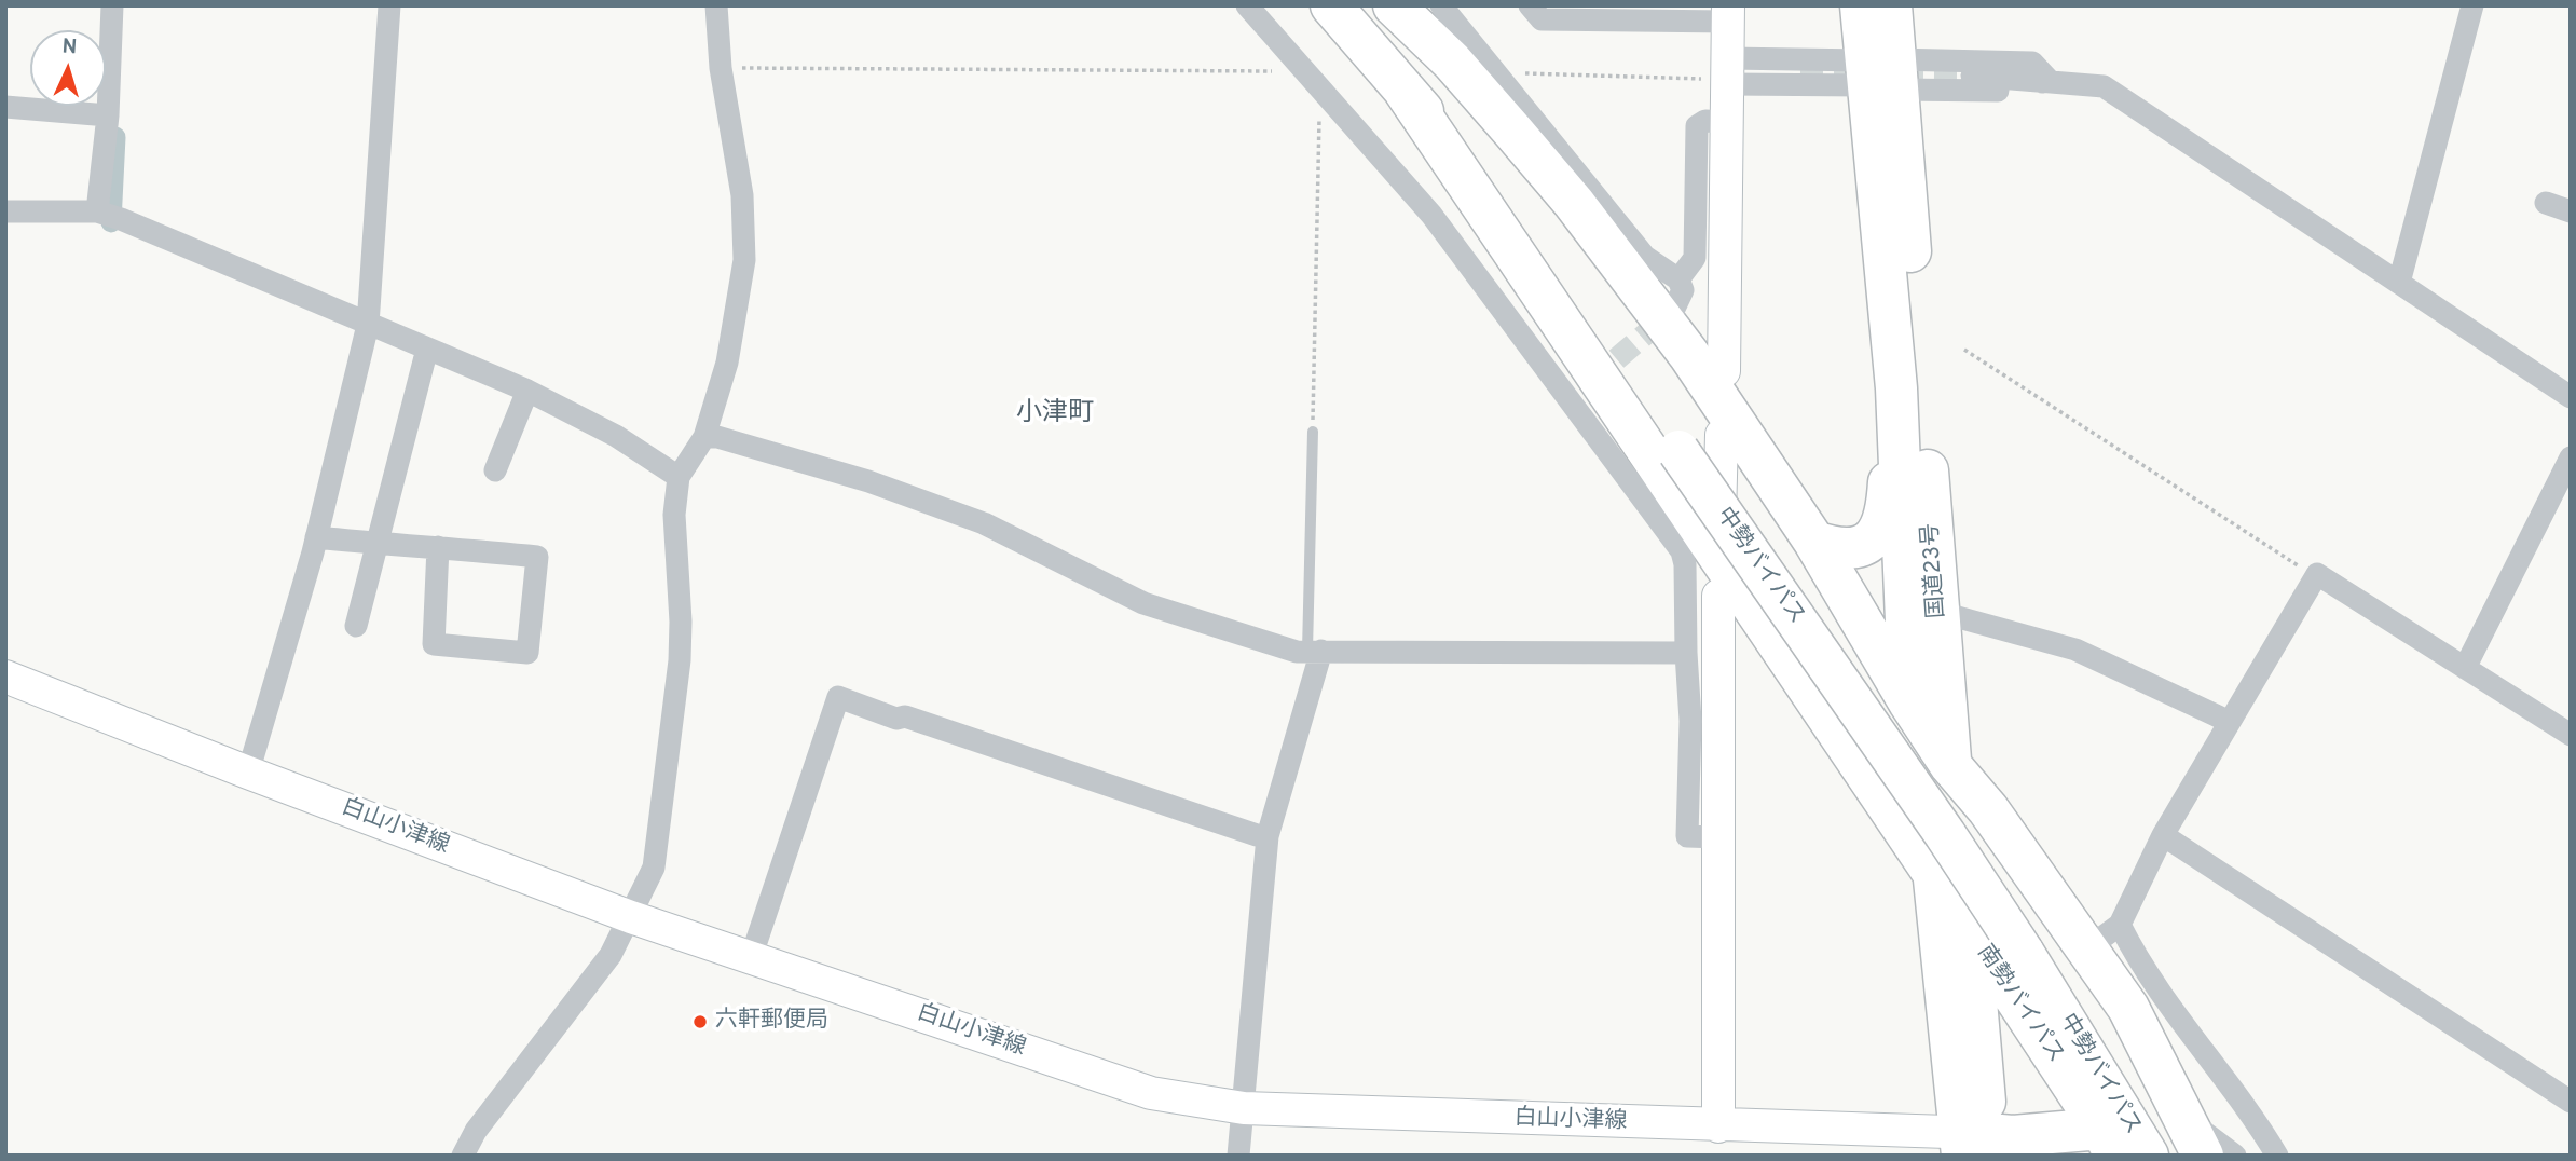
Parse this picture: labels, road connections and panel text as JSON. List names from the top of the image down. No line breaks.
{"streets":{"highway":["中勢バイパス","国道23号","南勢バイパス"],"main road":["白山小津線"]},"crossings":[["中勢バイパス","南勢バイパス"],["国道23号","白山小津線"],["国道23号","南勢バイパス"]],"districts":["小津町"],"places":["六軒郵便局"],"north":"top"}
